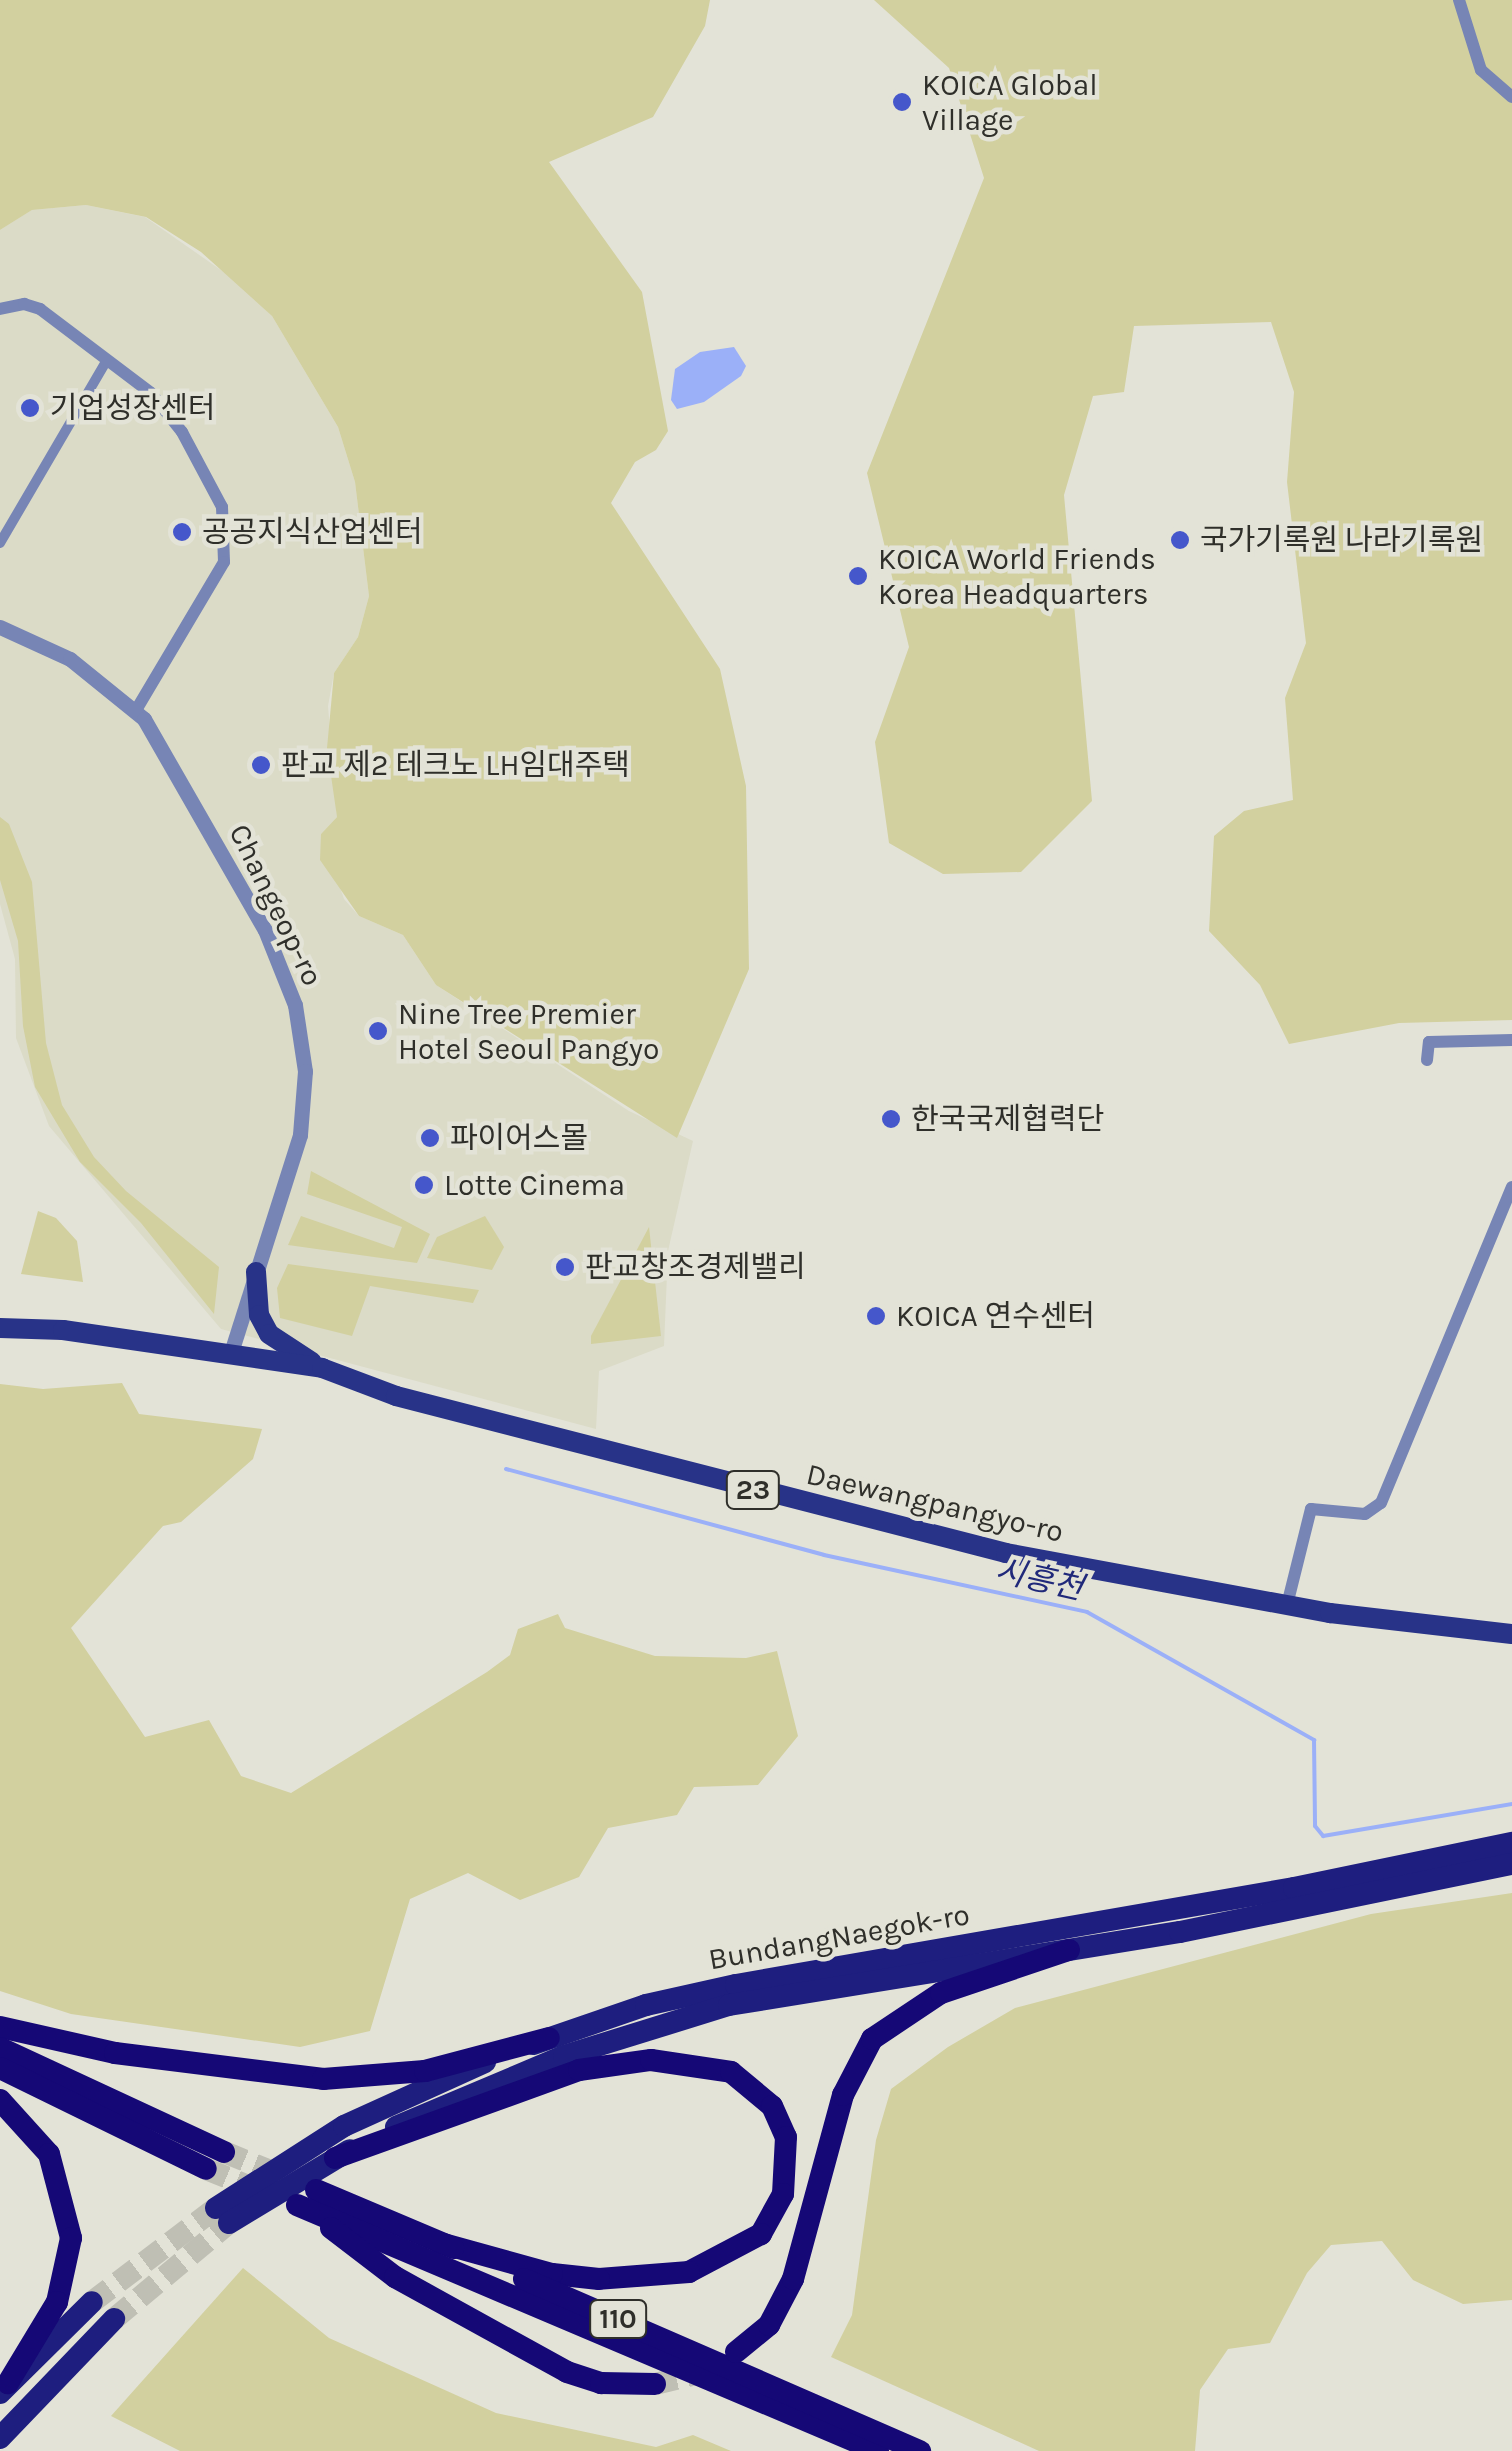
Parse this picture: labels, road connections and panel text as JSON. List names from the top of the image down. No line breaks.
{"streets":{"highway":["BundangNaegok-ro","110"],"main road":["23","Daewangpangyo-ro"],"street":["Changeop-ro"]},"crossings":[["Changeop-ro","Daewangpangyo-ro"]],"water":["시흥천"],"places":["KOICA Global Village","기업성장센터","공공지식산업센터","국가기록원 나라기록원","KOICA World Friends Korea Headquarters","판교 제2 테크노 LH임대주택","Nine Tree Premier Hotel Seoul Pangyo","한국국제협력단","파이어스몰","Lotte Cinema","판교창조경제밸리","KOICA 연수센터"]}
